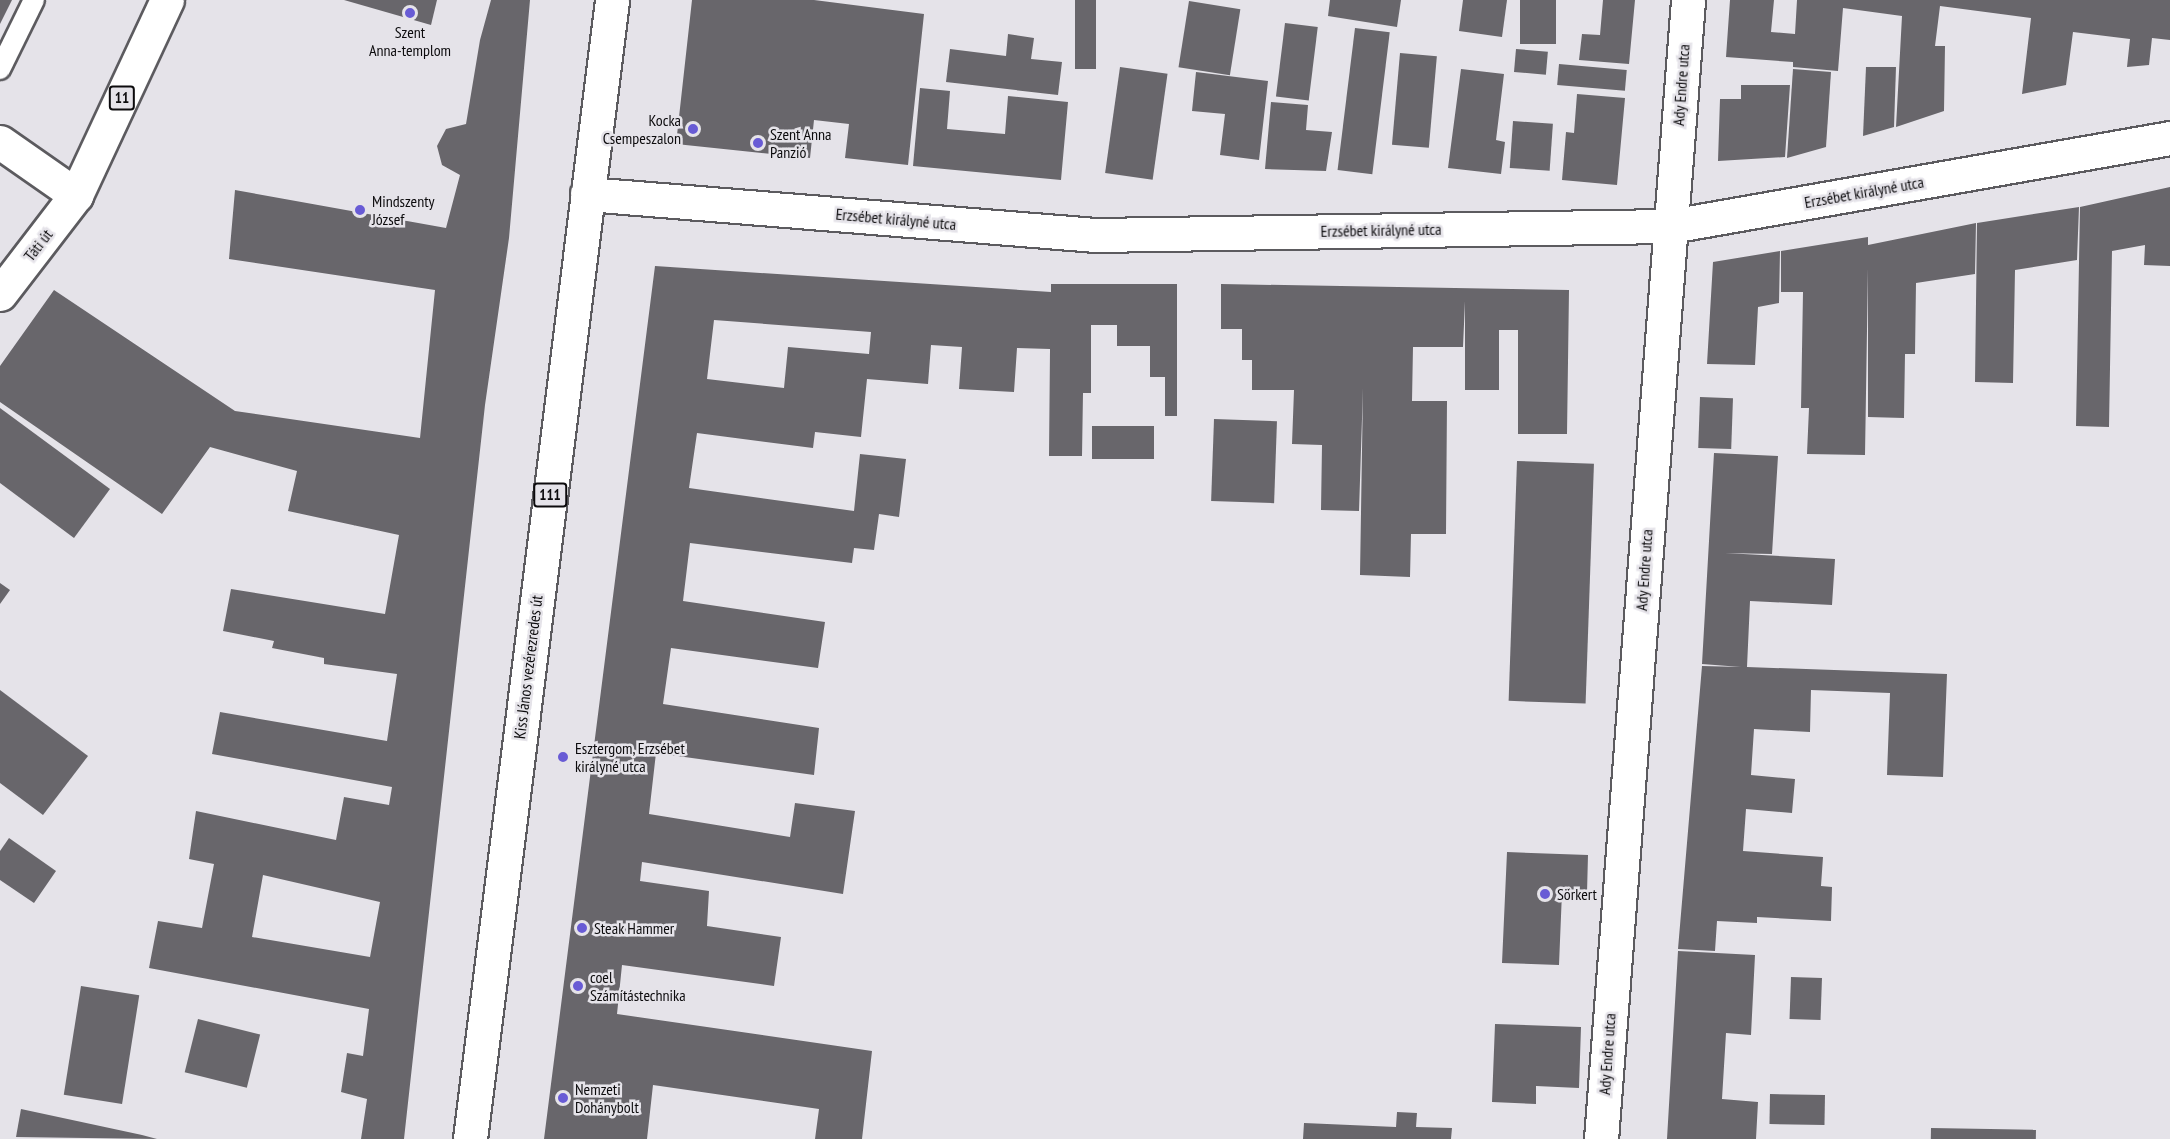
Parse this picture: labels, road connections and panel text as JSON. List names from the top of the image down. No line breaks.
{"streets":{"street":["Ady Endre utca","11","Erzsébet királyné utca","Táti út","111","Kiss János vezérezredes út"]},"crossings":[["Ady Endre utca","Erzsébet királyné utca"],["11","Táti út"],["Erzsébet királyné utca","111"],["Erzsébet királyné utca","Kiss János vezérezredes út"],["111","Kiss János vezérezredes út"]],"places":["Szent Anna-templom","Kocka Csempeszalon","Szent Anna Panzió","Mindszenty József","Esztergom, Erzsébet királyné utca","Sörkert","Steak Hammer","coel Számítástechnika","Nemzeti Dohánybolt"]}
